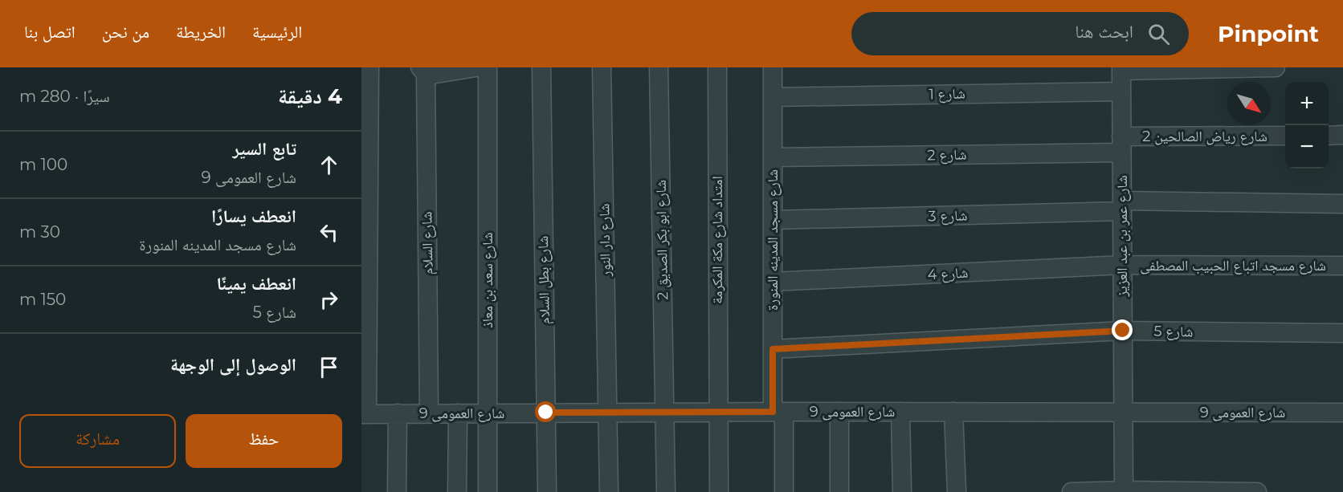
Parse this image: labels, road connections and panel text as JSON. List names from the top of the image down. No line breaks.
{"streets":{"street":["شارع 1","شارع رياض الصالحين 2","شارع 2","شارع 3","شارع عمر بن عبد العزيز","شارع دار النور","شارع ابو بكر الصديق 2","امتداد شارع مكة المكرمة","شارع مسجد المدينه المنورة","شارع السلام","شارع مسجد اتباع الحبيب المصطفى","شارع 4","شارع سعد بن معاذ","شارع بطل السلام","شارع 5","شارع العمومى 9"]},"crossings":[["شارع 1","شارع عمر بن عبد العزيز"],["شارع 1","شارع مسجد المدينه المنورة"],["شارع رياض الصالحين 2","شارع 2"],["شارع رياض الصالحين 2","شارع عمر بن عبد العزيز"],["شارع 2","شارع عمر بن عبد العزيز"],["شارع 2","شارع مسجد المدينه المنورة"],["شارع 3","شارع عمر بن عبد العزيز"],["شارع 3","شارع مسجد المدينه المنورة"],["شارع عمر بن عبد العزيز","شارع مسجد اتباع الحبيب المصطفى"],["شارع عمر بن عبد العزيز","شارع 4"],["شارع عمر بن عبد العزيز","شارع 5"],["شارع عمر بن عبد العزيز","شارع العمومى 9"],["شارع دار النور","شارع العمومى 9"],["شارع ابو بكر الصديق 2","شارع العمومى 9"],["امتداد شارع مكة المكرمة","شارع العمومى 9"],["شارع مسجد المدينه المنورة","شارع 4"],["شارع مسجد المدينه المنورة","شارع 5"],["شارع مسجد المدينه المنورة","شارع العمومى 9"],["شارع السلام","شارع العمومى 9"],["شارع مسجد اتباع الحبيب المصطفى","شارع 4"],["شارع سعد بن معاذ","شارع العمومى 9"],["شارع بطل السلام","شارع العمومى 9"]],"north":"bottom right","page":{"header":"Pinpoint","search":"ابحث هنا","nav":["الرئيسية","الخريطة","من نحن","اتصل بنا"],"heading":["4 دقيقة","سيرًا · 280 m"],"map_buttons":["+","−"],"list":[["تابع السير","شارع العمومى 9","100 m"],["انعطف يسارًا","شارع مسجد المدينه المنورة","30 m"],["انعطف يمينًا","شارع 5","150 m"],"الوصول إلى الوجهة"],"buttons":["حفظ","مشاركة"]}}
